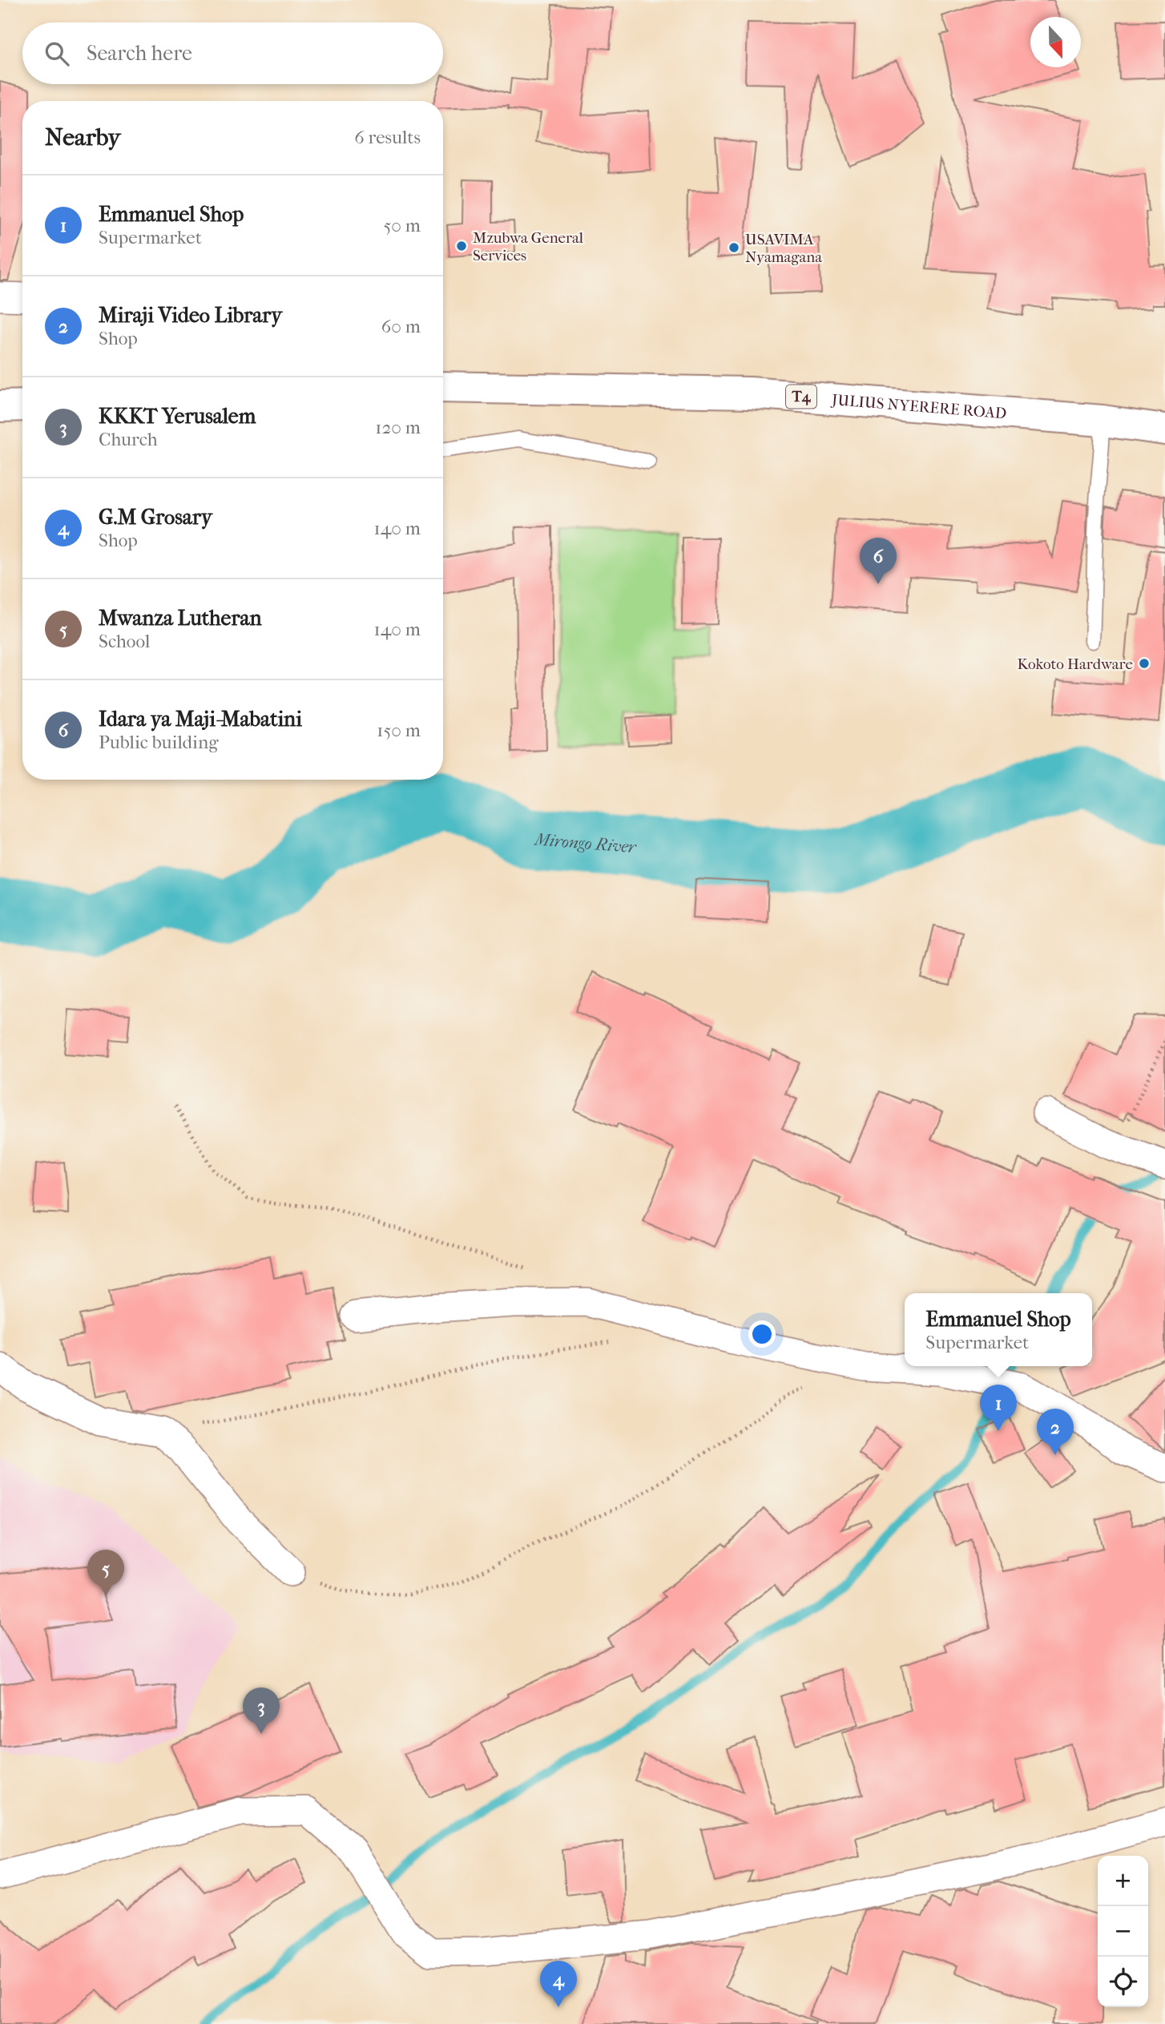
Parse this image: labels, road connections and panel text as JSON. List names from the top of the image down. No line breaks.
{"streets":{"highway":["T4","JULIUS NYERERE ROAD"]},"water":["Mirongo River"],"places":["Mzubwa General Services","USAVIMA Nyamagana","Kokoto Hardware"],"north":"bottom","page":{"search":"Search here","heading":["Nearby","6 results"],"list":[{"mark":"1","name":"Emmanuel Shop","note":"Supermarket","value":"50 m"},{"mark":"2","name":"Miraji Video Library","note":"Shop","value":"60 m"},{"mark":"3","name":"KKKT Yerusalem","note":"Church","value":"120 m"},{"mark":"4","name":"G.M Grosary","note":"Shop","value":"140 m"},{"mark":"5","name":"Mwanza Lutheran","note":"School","value":"140 m"},{"mark":"6","name":"Idara ya Maji-Mabatini","note":"Public building","value":"150 m"}],"pins":["6","1","2","5","3","4"],"popup":["Emmanuel Shop","Supermarket"],"map_buttons":["+","−"]}}
